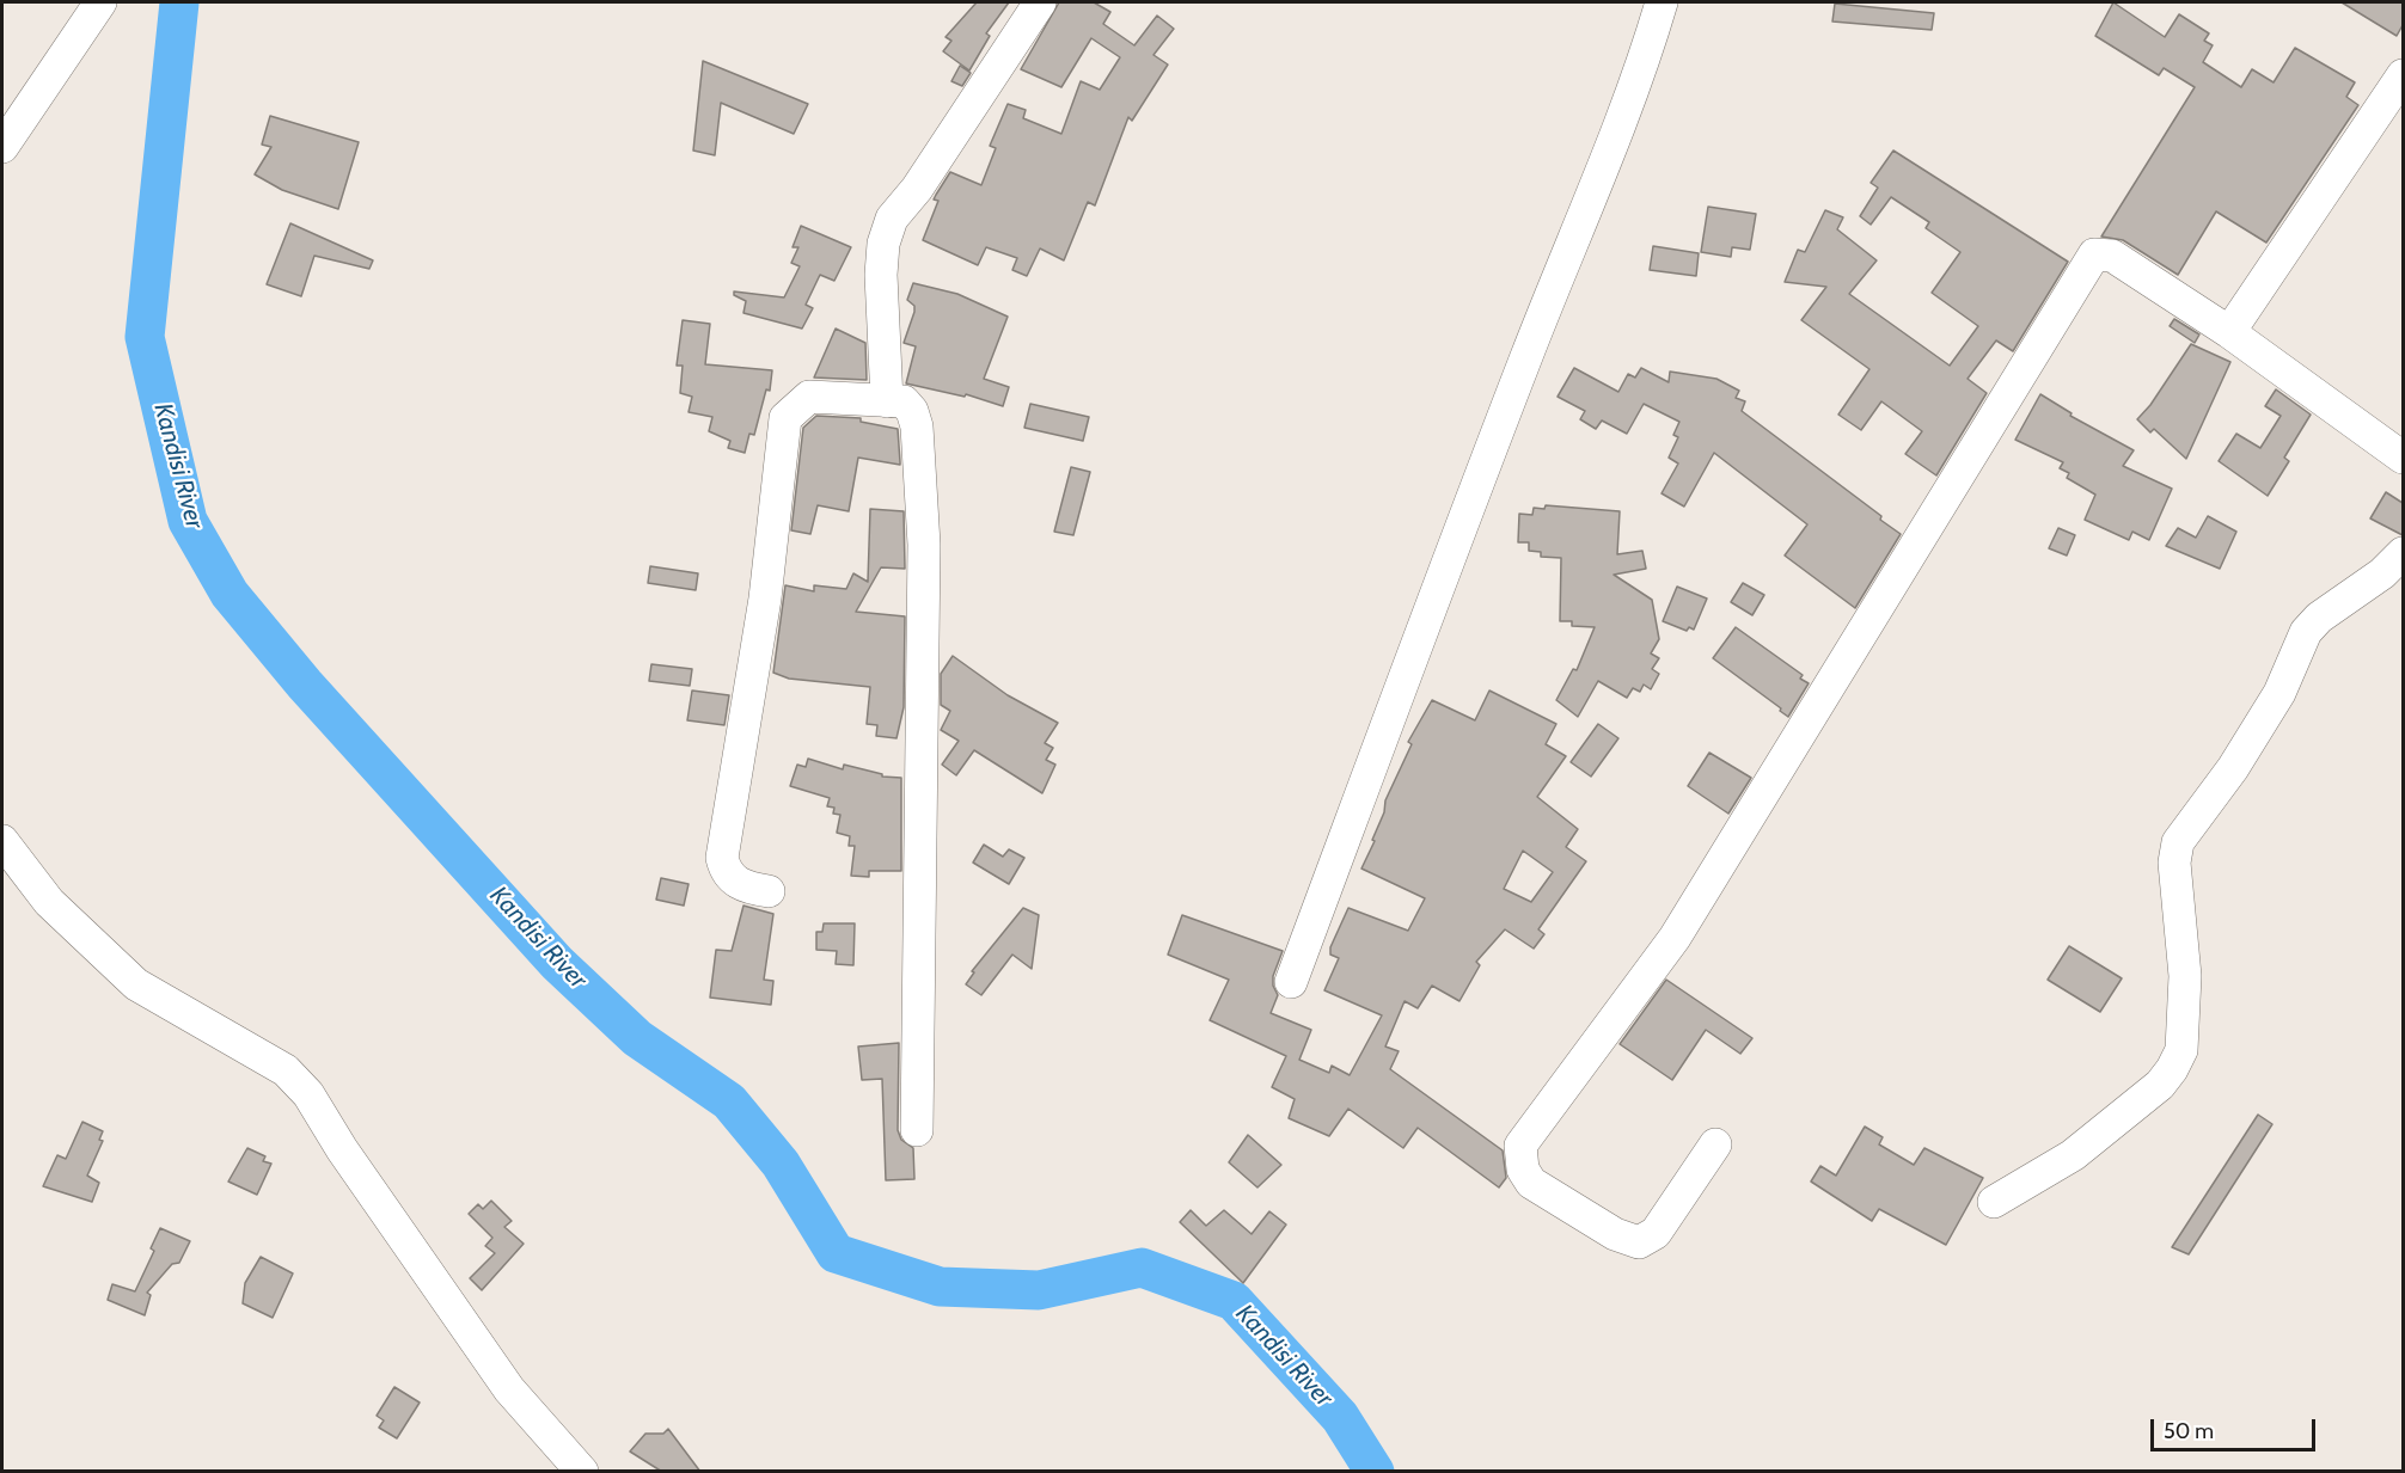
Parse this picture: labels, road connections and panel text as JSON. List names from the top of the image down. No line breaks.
{"water":["Kandisi River"],"scale_bar":"50 m"}
